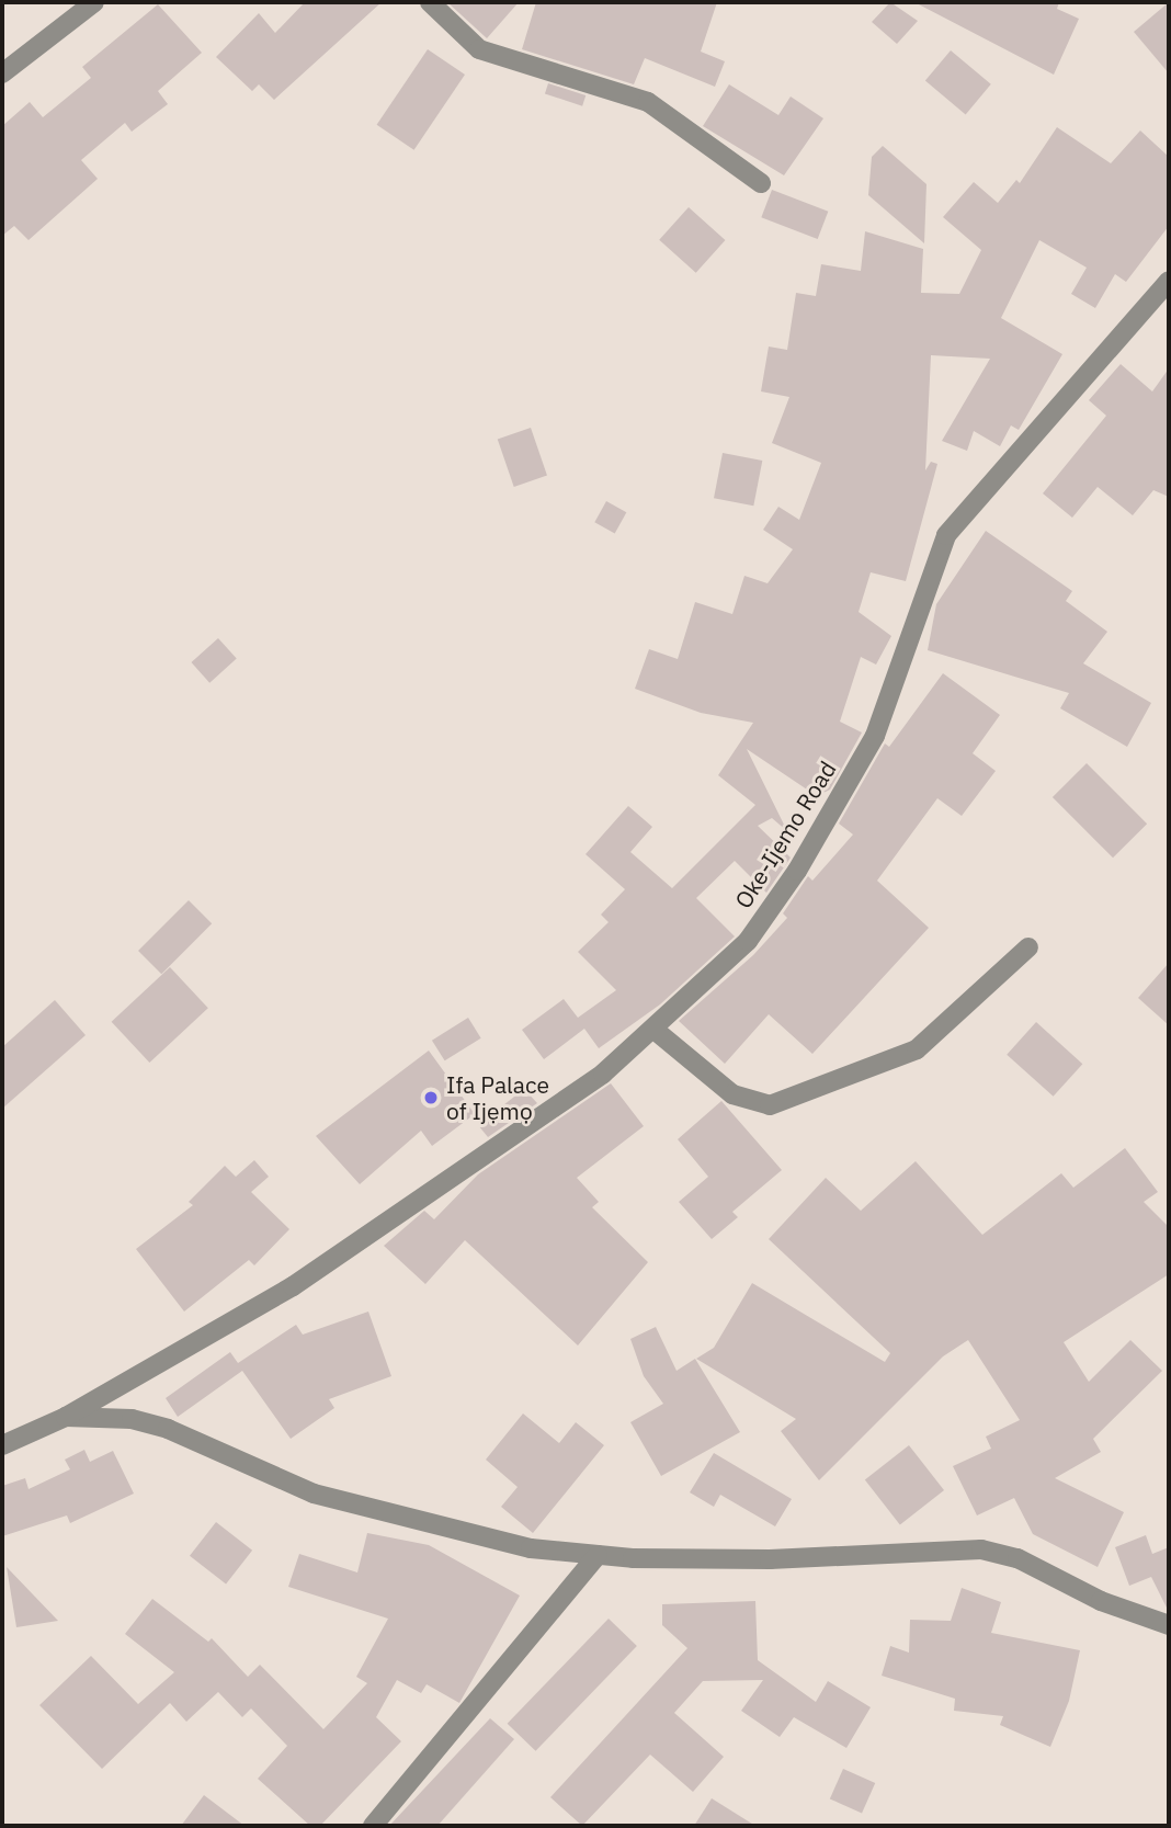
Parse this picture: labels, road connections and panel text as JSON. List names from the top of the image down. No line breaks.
{"streets":{"street":["Oke-Ijemo Road"]},"places":["Ifa Palace of Ijẹmọ"]}
